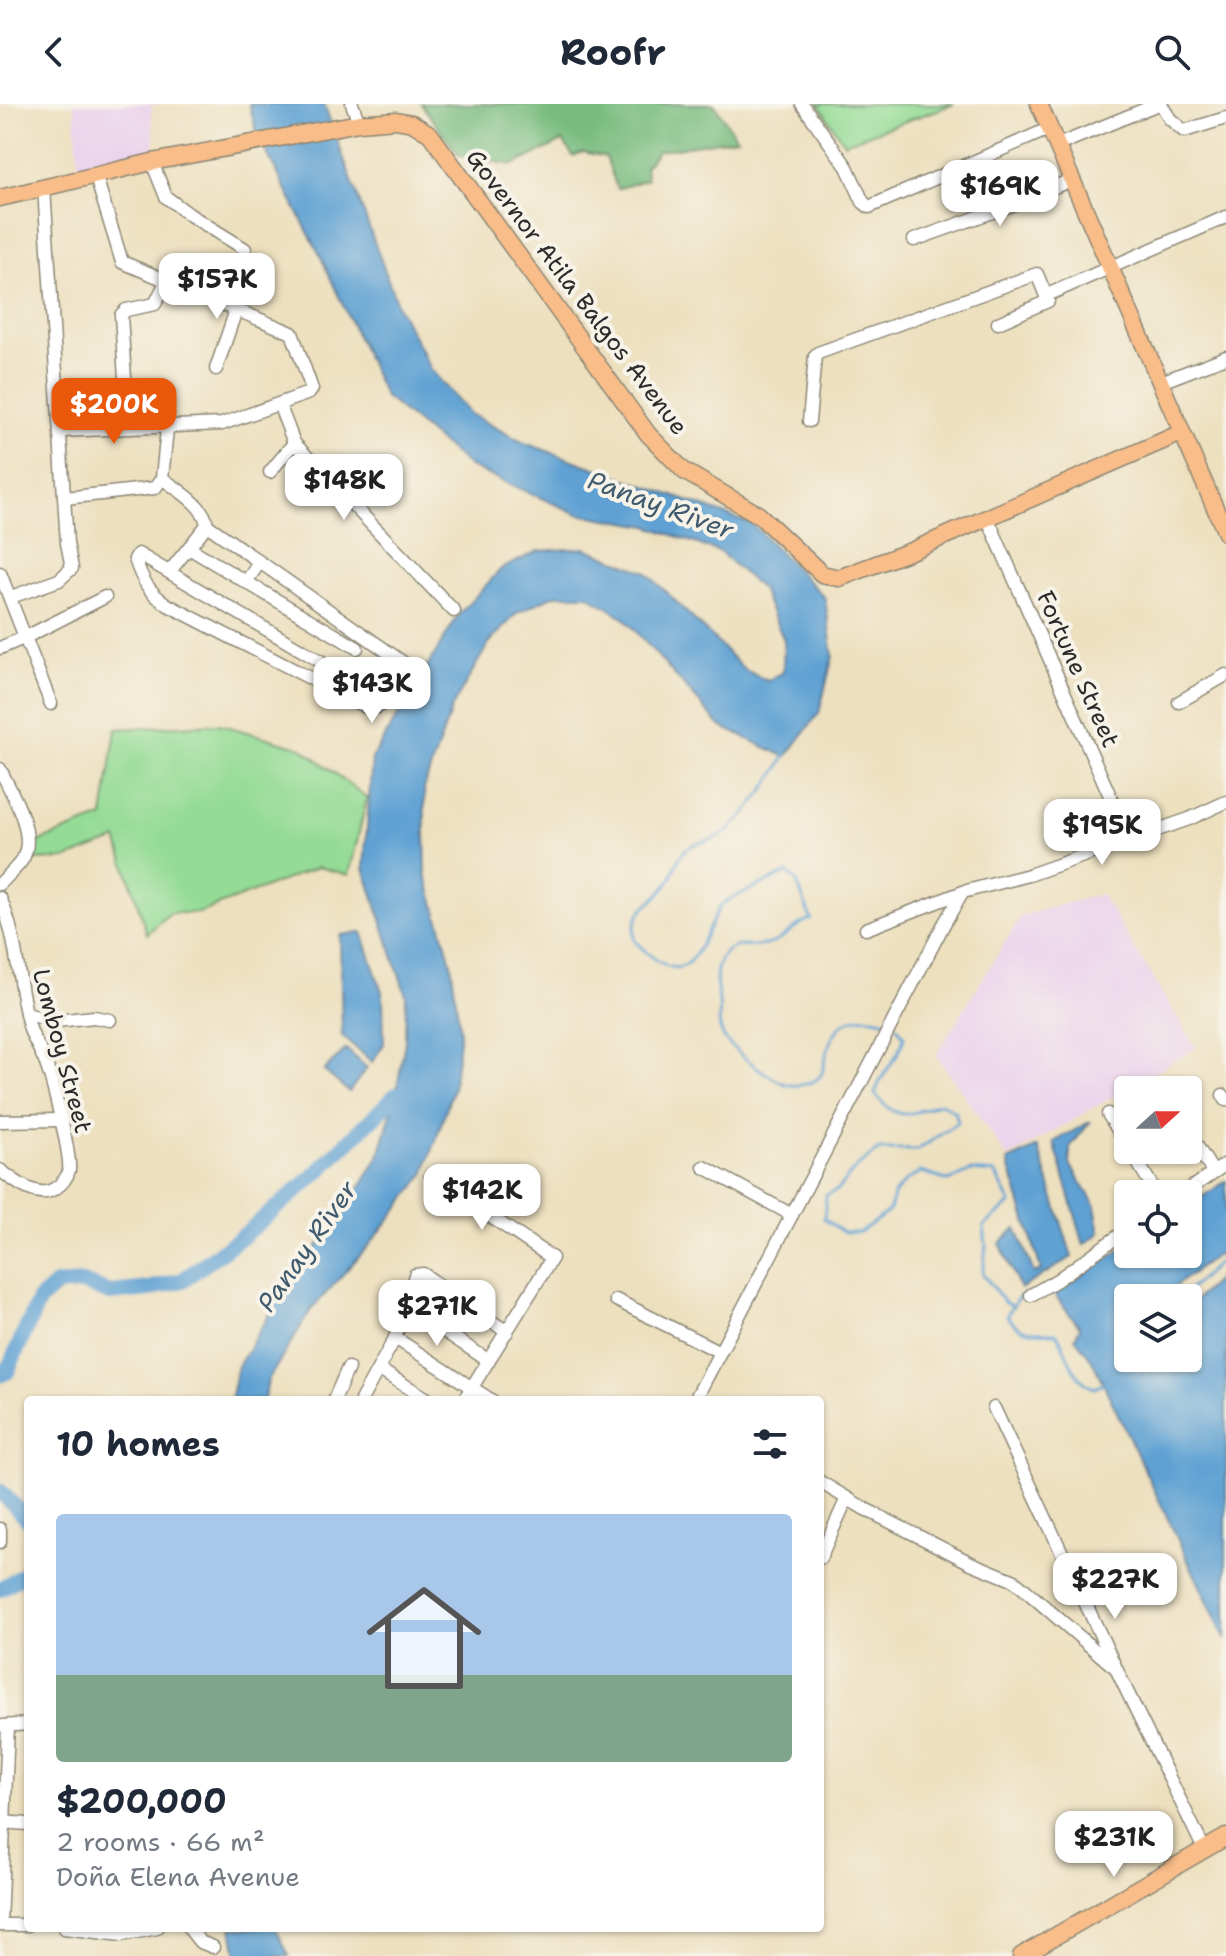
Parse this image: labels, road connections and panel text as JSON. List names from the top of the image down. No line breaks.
{"streets":{"main road":["Governor Atila Balgos Avenue"],"street":["Fortune Street","Lomboy Street"]},"crossings":[["Governor Atila Balgos Avenue","Fortune Street"]],"water":["Panay River"],"north":"right","page":{"header":"Roofr","price":["$169K","$157K","$200K","$148K","$143K","$195K","$142K","$271K","$227K","$231K"],"heading":"10 homes","list":[{"name":"$200,000","note":"2 rooms · 66 m² · Doña Elena Avenue"}]}}
